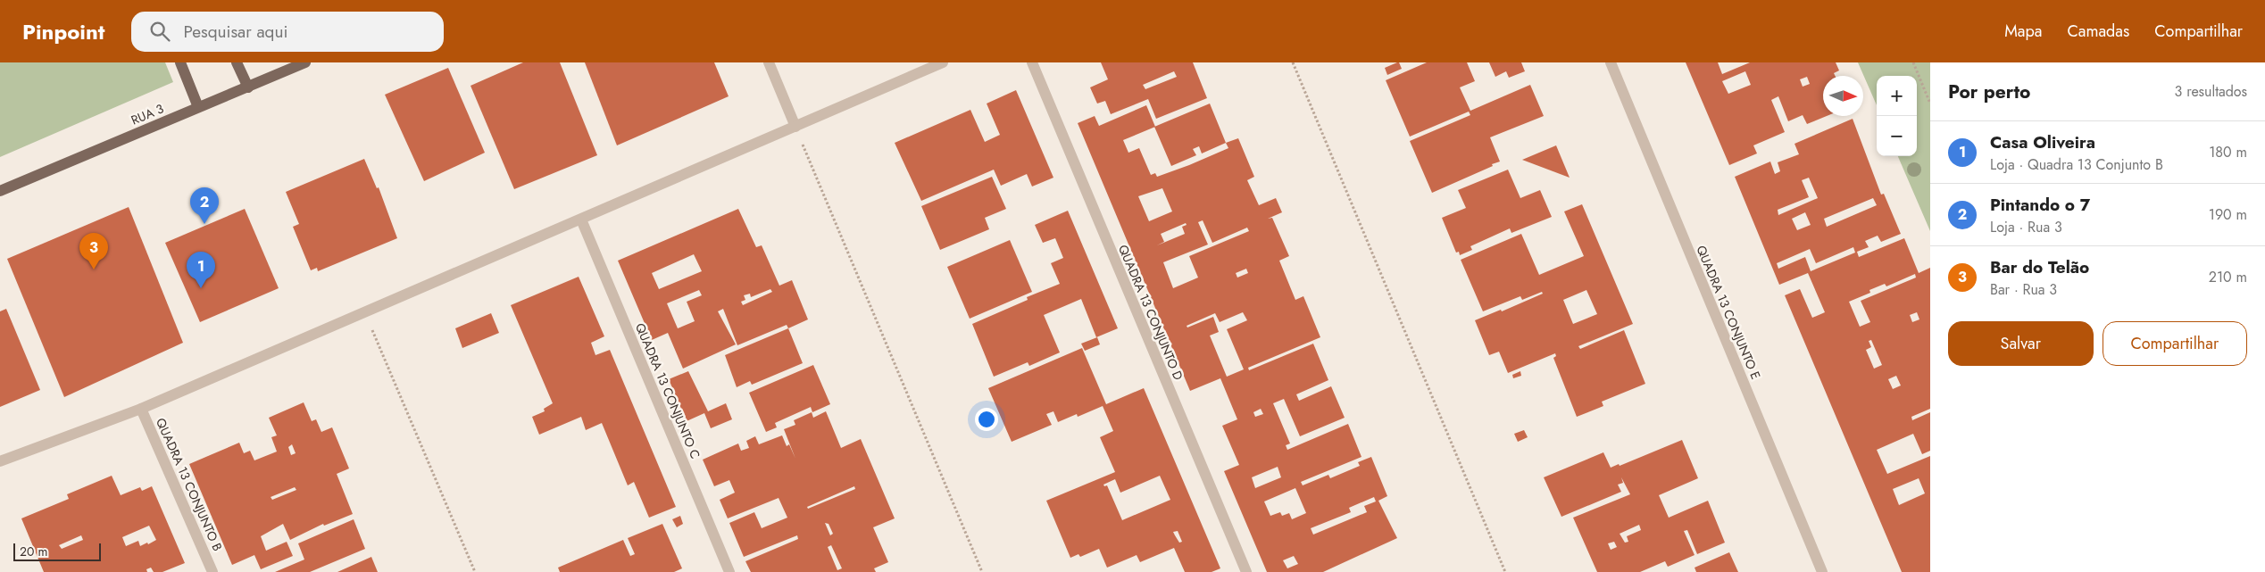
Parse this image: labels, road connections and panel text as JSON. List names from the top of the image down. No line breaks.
{"streets":{"main road":["RUA 3"],"street":["QUADRA 13 CONJUNTO D","QUADRA 13 CONJUNTO E","QUADRA 13 CONJUNTO C","QUADRA 13 CONJUNTO B"]},"scale_bar":"20 m","north":"right","page":{"header":"Pinpoint","search":"Pesquisar aqui","nav":["Mapa","Camadas","Compartilhar"],"heading":["Por perto","3 resultados"],"map_buttons":["+","−"],"list":[{"mark":"1","name":"Casa Oliveira","note":"Loja · Quadra 13 Conjunto B","value":"180 m"},{"mark":"2","name":"Pintando o 7","note":"Loja · Rua 3","value":"190 m"},{"mark":"3","name":"Bar do Telão","note":"Bar · Rua 3","value":"210 m"}],"pins":["2","3","1"],"buttons":["Salvar","Compartilhar"],"scale":"20 m"}}
